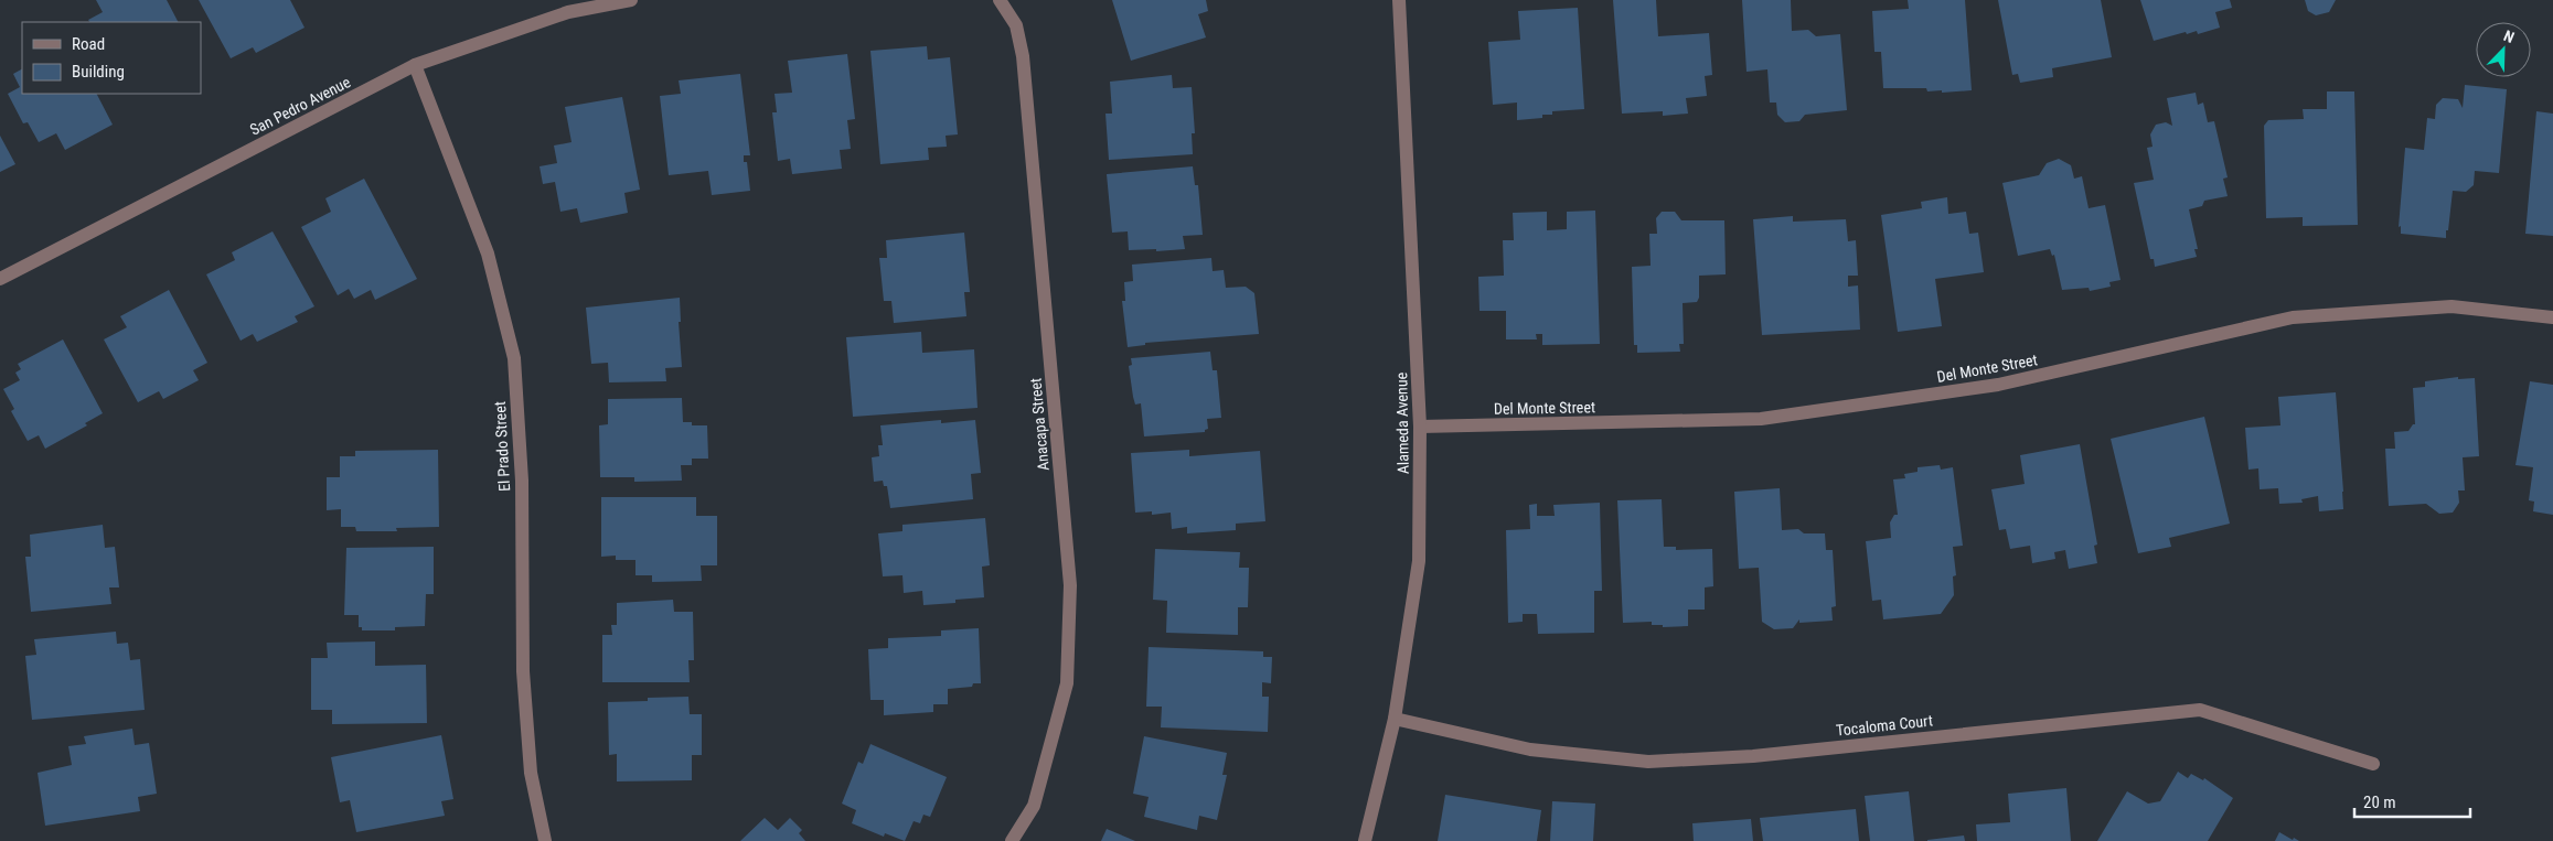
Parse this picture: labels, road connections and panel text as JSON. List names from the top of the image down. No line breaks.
{"streets":{"street":["San Pedro Avenue","Del Monte Street","Alameda Avenue","Anacapa Street","El Prado Street","Tocaloma Court"]},"crossings":[["San Pedro Avenue","El Prado Street"],["Del Monte Street","Alameda Avenue"],["Alameda Avenue","Tocaloma Court"]],"legend":["Road","Building"],"scale_bar":"20 m","north":"top right"}
